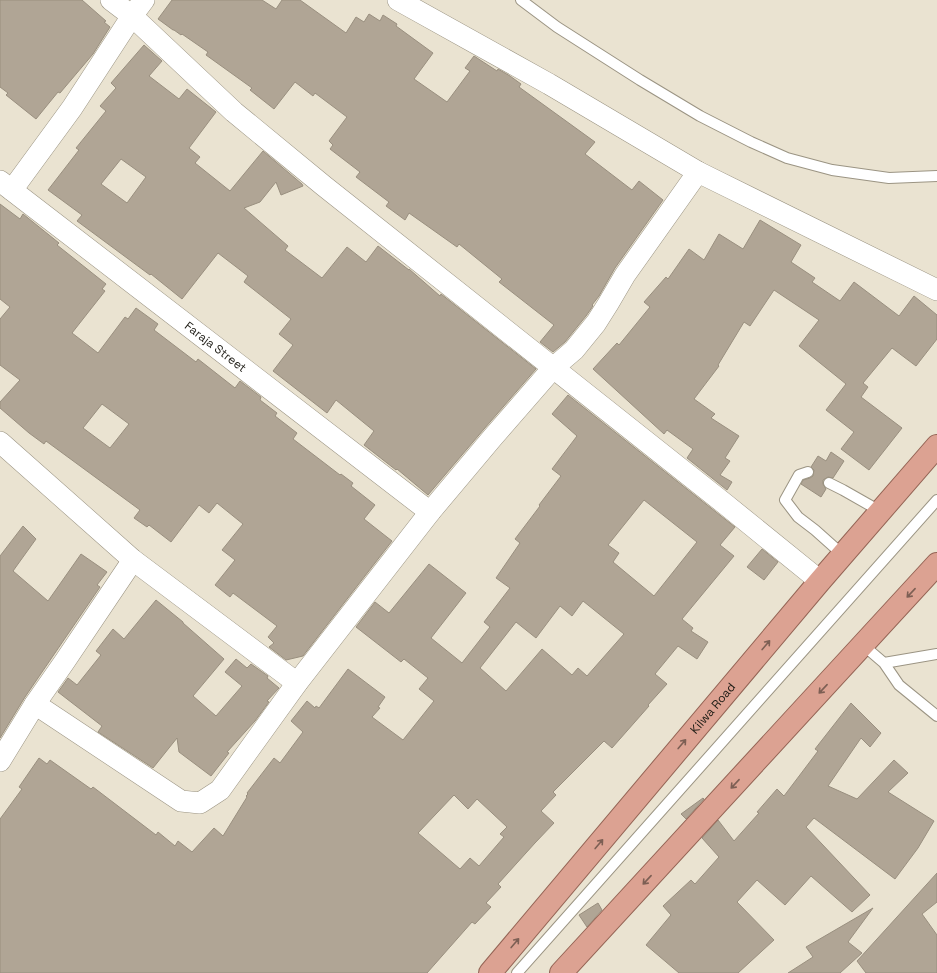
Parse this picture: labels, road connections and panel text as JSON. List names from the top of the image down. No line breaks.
{"streets":{"highway":["Kilwa Road"],"street":["Faraja Street"]}}
